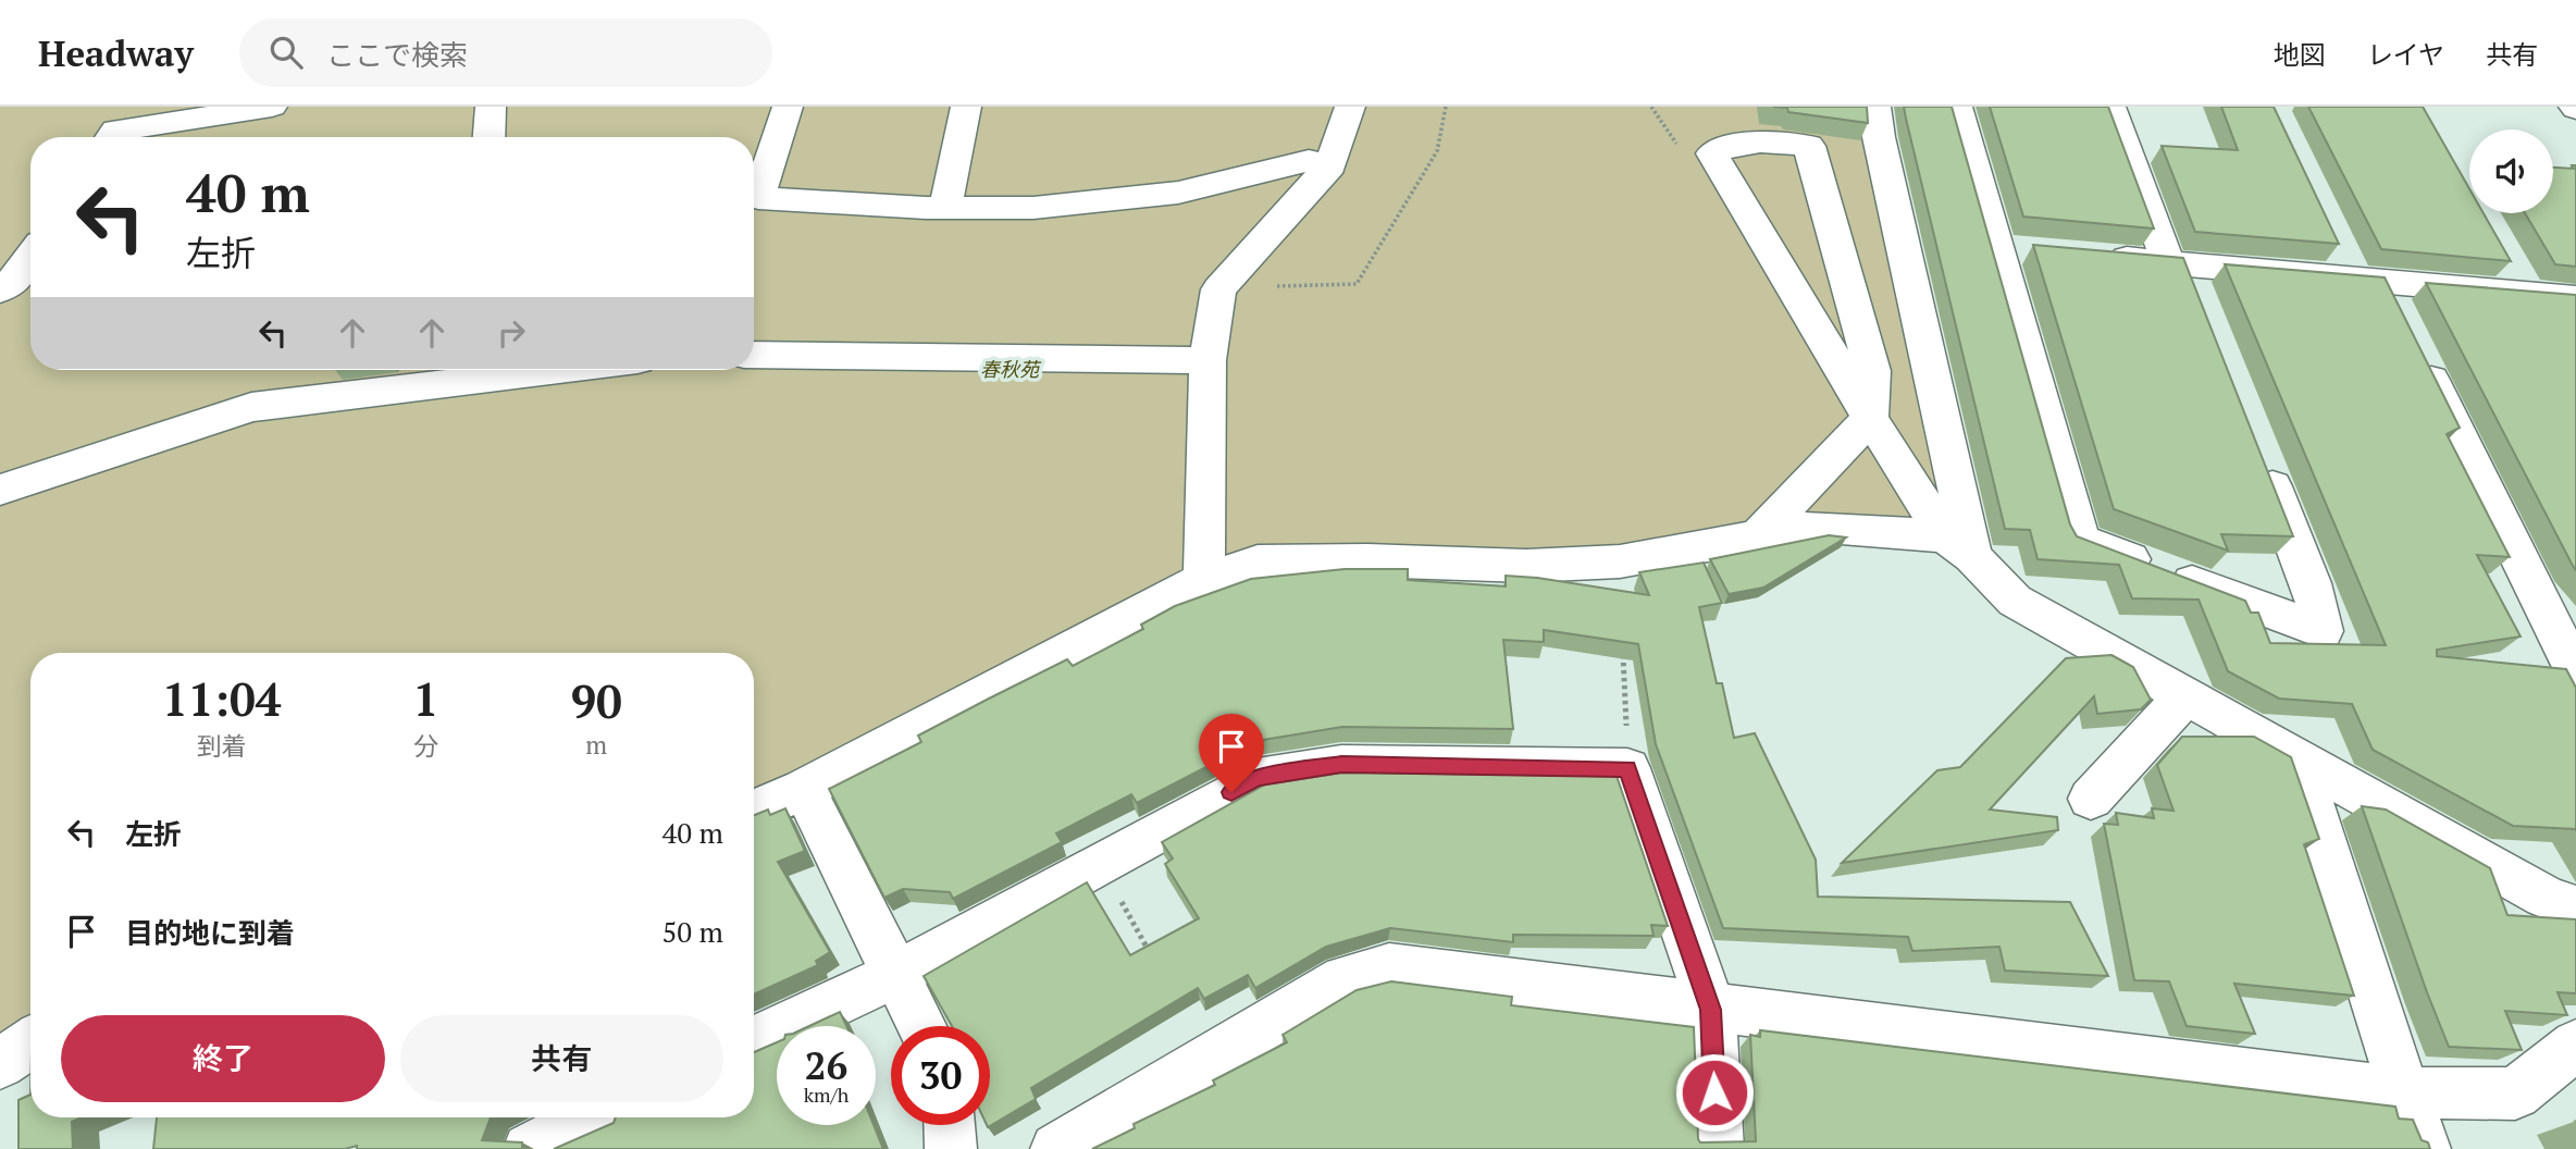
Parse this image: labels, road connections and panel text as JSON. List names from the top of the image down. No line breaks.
{"parks":["春秋苑"],"page":{"header":"Headway","search":"ここで検索","nav":["地図","レイヤ","共有"],"turn":["40 m","左折"],"eta":["11:04","到着","1","分","90","m"],"list":[{"name":"左折","value":"40 m"},{"name":"目的地に到着","value":"50 m"}],"buttons":["終了","共有"],"speed":"26 km/h","limit":"30"}}
